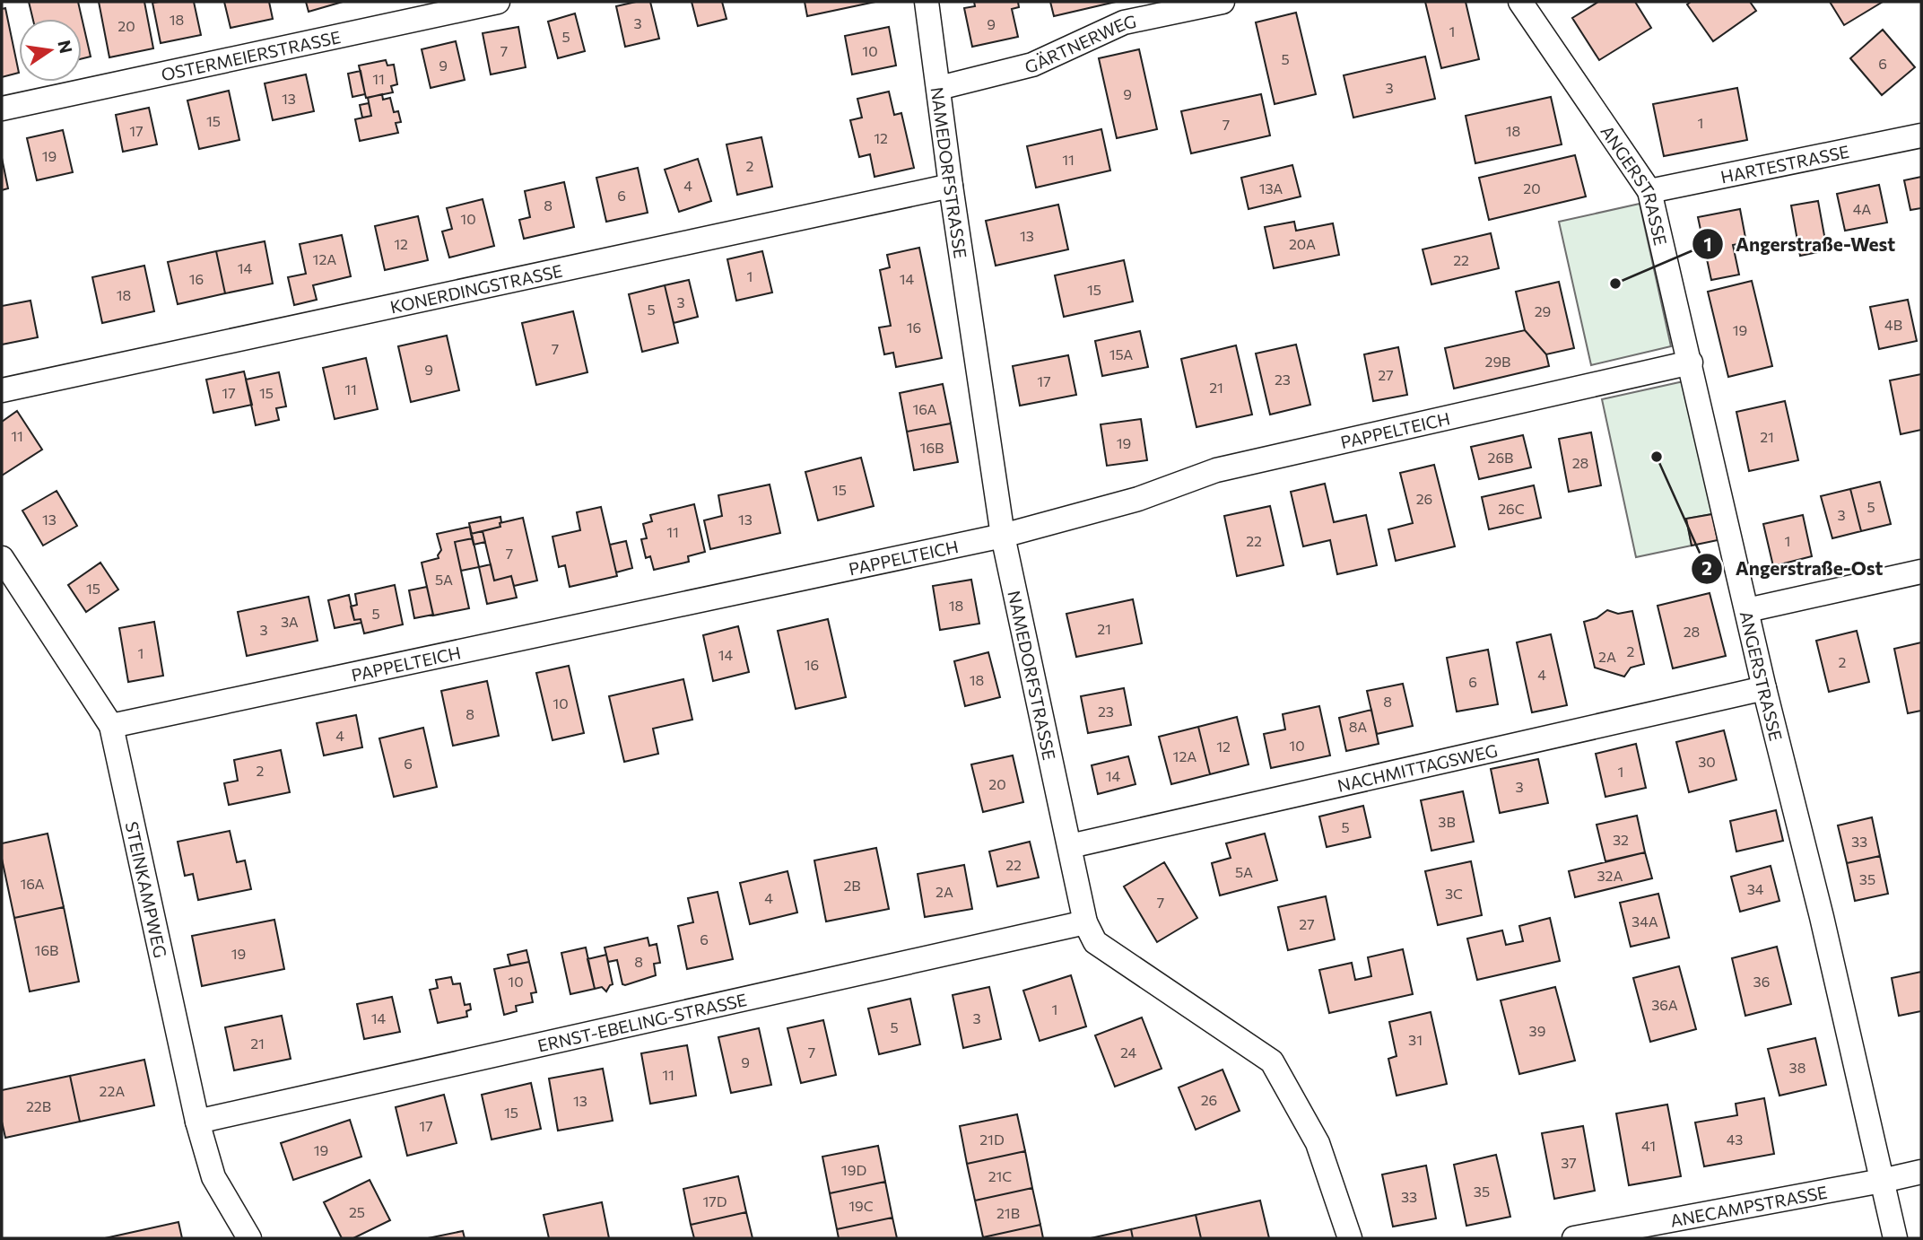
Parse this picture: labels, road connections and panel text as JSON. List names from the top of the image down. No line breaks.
{"streets":{"street":["GÄRTNERWEG","OSTERMEIERSTRASSE","HARTESTRASSE","NAMEDORFSTRASSE","ANGERSTRASSE","KONERDINGSTRASSE","PAPPELTEICH","NACHMITTAGSWEG","STEINKAMPWEG","ERNST-EBELING-STRASSE","ANECAMPSTRASSE"]},"crossings":[["GÄRTNERWEG","NAMEDORFSTRASSE"],["HARTESTRASSE","ANGERSTRASSE"],["NAMEDORFSTRASSE","KONERDINGSTRASSE"],["NAMEDORFSTRASSE","PAPPELTEICH"],["NAMEDORFSTRASSE","NACHMITTAGSWEG"],["NAMEDORFSTRASSE","ERNST-EBELING-STRASSE"],["ANGERSTRASSE","PAPPELTEICH"],["ANGERSTRASSE","NACHMITTAGSWEG"],["ANGERSTRASSE","ANECAMPSTRASSE"],["PAPPELTEICH","STEINKAMPWEG"],["STEINKAMPWEG","ERNST-EBELING-STRASSE"]],"places":["Angerstraße-West","Angerstraße-Ost"],"house_numbers":["18","3","9","20","1","5","7","10","5","6","9","11","3","9","13","15","1","7","17","18","12","19","11","2","4","13A","20","6","8","4A","10","13","12","20A","12A","22","14","1","16","14","15","18","3","5","29","4B","16","19","7","15A","29B","9","27","23","17","21","11","17","15","16A","11","21","19","16B","26B","28","15","26","5","26C","3","13","13","11","22","1","7","5A","15","18","5","3A","21","3","28","2","1","14","2A","2","16","4","18","6","8","10","23","8","8A","4","10","12","12A","30","6","2","1","14","20","3","3B","5","32","33","22","5A","32A","35","16A","2B","34","2A","3C","4","7","34A","27","6","16B","19","8","10","36","36A","1","14","3","5","39","31","21","7","24","9","38","11","22A","26","13","22B","15","17","21D","43","41","19","37","19D","21C","35","33","17D","19C","25","21B"],"north":"right"}
